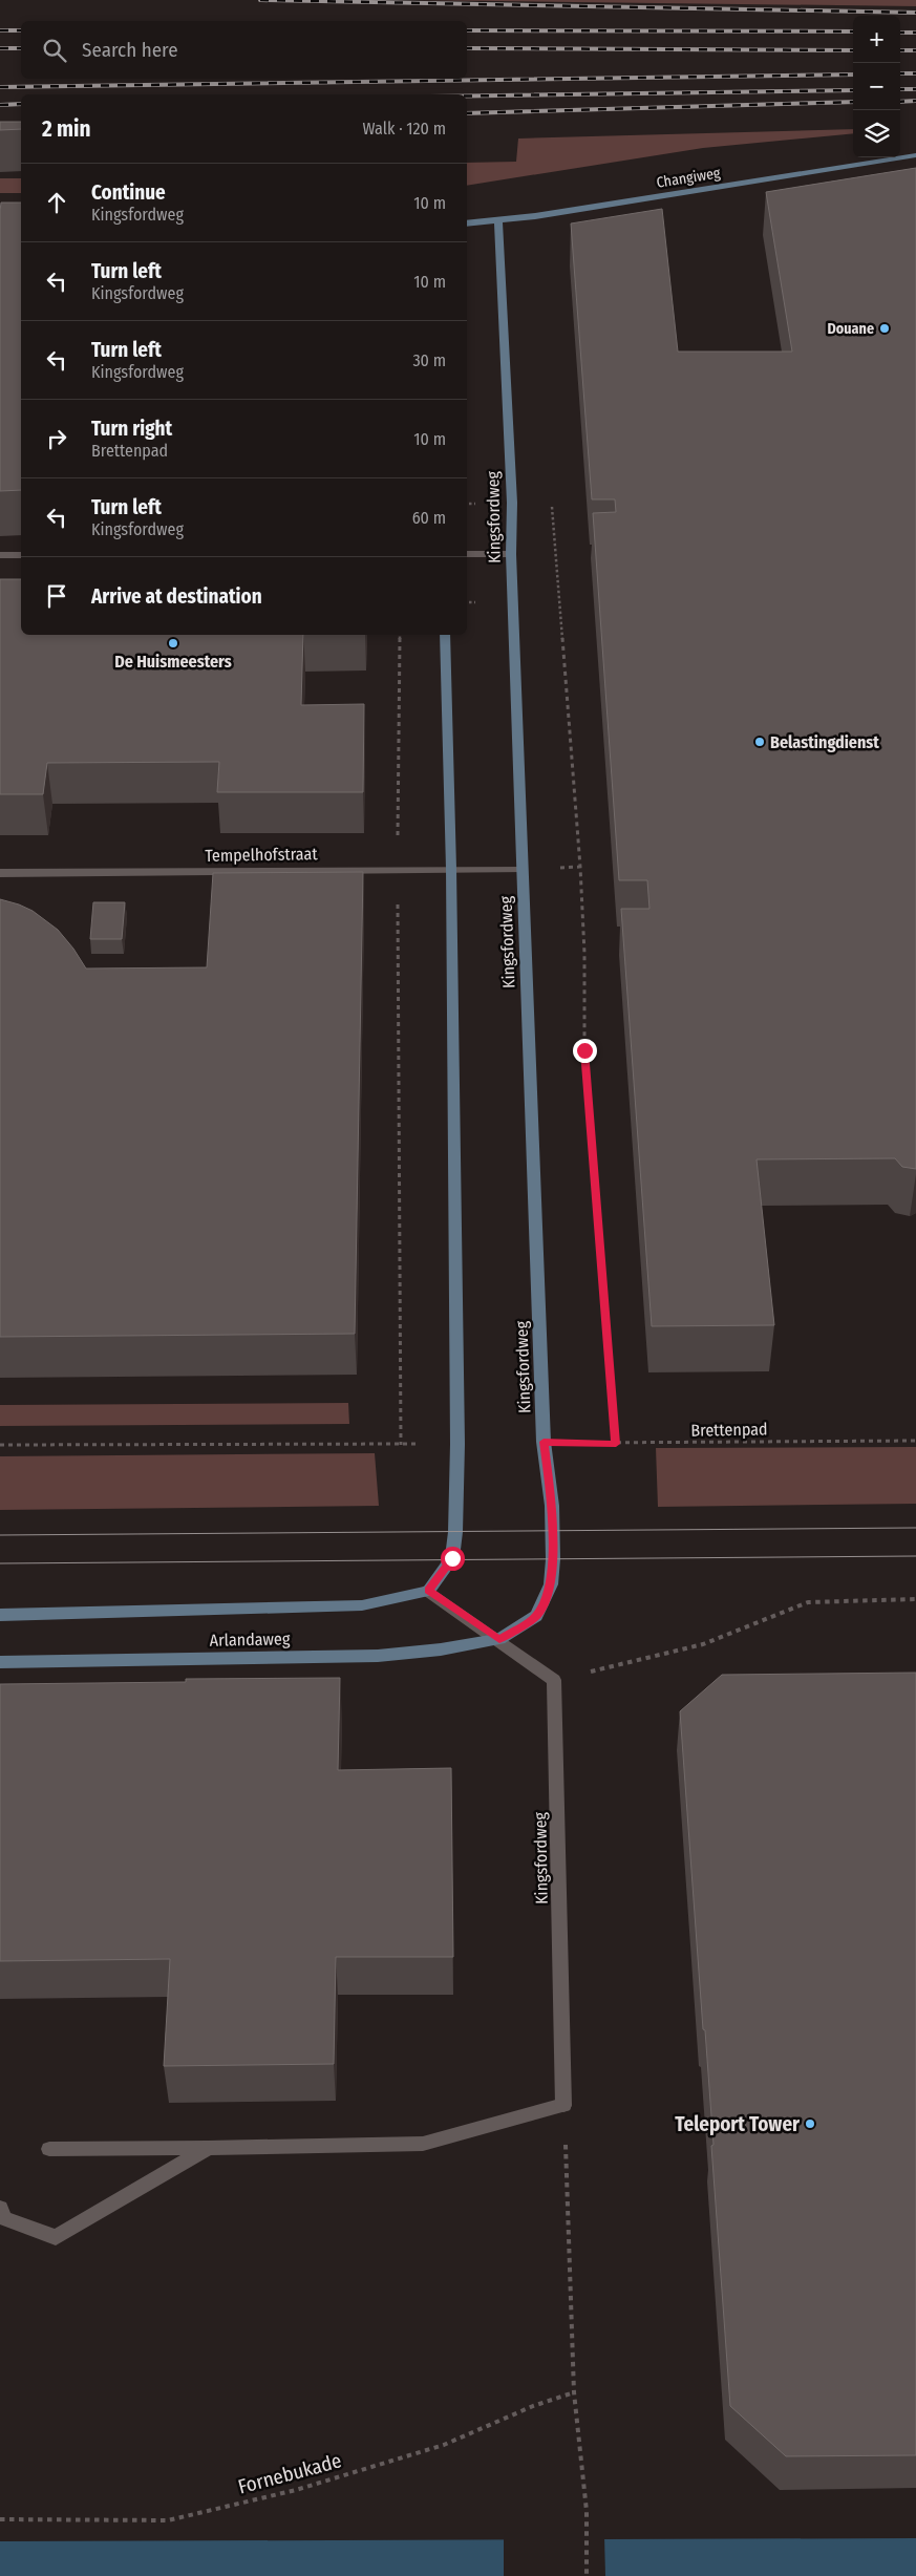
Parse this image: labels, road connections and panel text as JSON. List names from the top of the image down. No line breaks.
{"streets":{"street":["Changiweg","Kingsfordweg","Tempelhofstraat","Arlandaweg"],"path":["Brettenpad","Fornebukade"]},"crossings":[["Changiweg","Kingsfordweg"],["Kingsfordweg","Tempelhofstraat"],["Kingsfordweg","Brettenpad"],["Kingsfordweg","Arlandaweg"]],"places":["Douane","De Huismeesters","Belastingdienst","Teleport Tower"],"page":{"map_buttons":["+","−"],"search":"Search here","heading":["2 min","Walk · 120 m"],"list":[["Continue","Kingsfordweg","10 m"],["Turn left","Kingsfordweg","10 m"],["Turn left","Kingsfordweg","30 m"],["Turn right","Brettenpad","10 m"],["Turn left","Kingsfordweg","60 m"],"Arrive at destination"]}}
